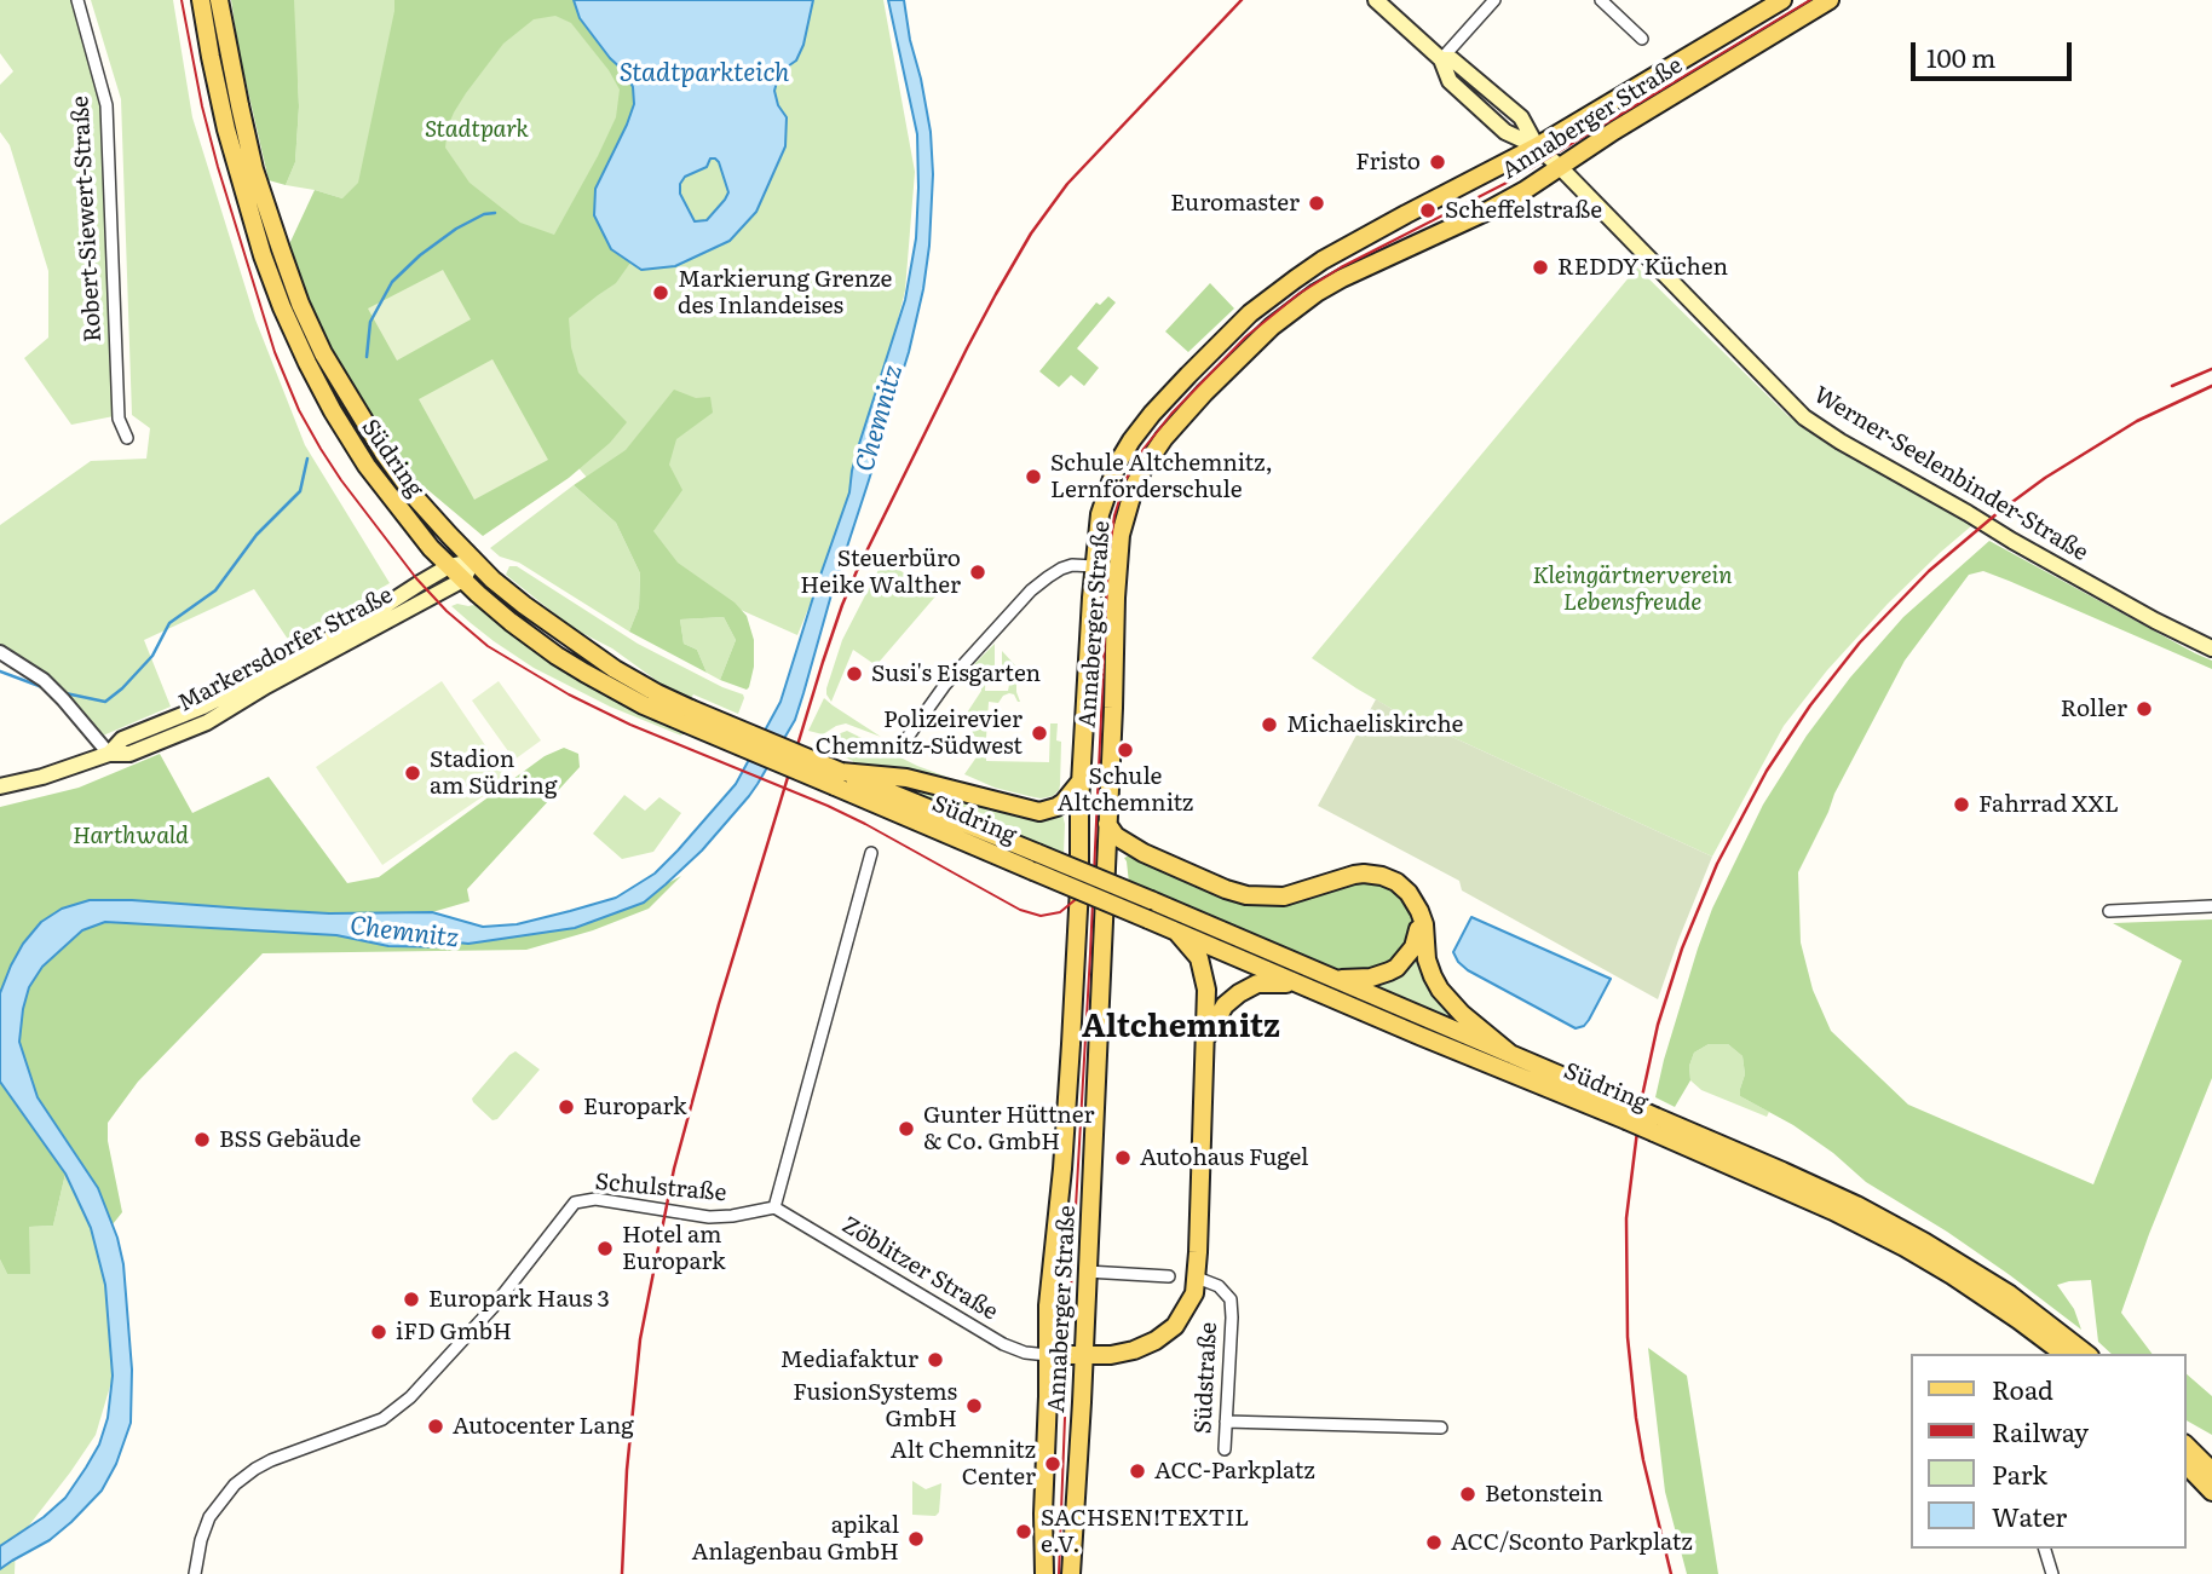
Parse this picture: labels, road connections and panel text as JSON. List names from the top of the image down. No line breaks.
{"streets":{"main road":["Annaberger Straße","Südring","Werner-Seelenbinder-Straße","Markersdorfer Straße"],"street":["Robert-Siewert-Straße","Schulstraße","Zöblitzer Straße","Südstraße"]},"crossings":[["Annaberger Straße","Werner-Seelenbinder-Straße"],["Annaberger Straße","Zöblitzer Straße"],["Südring","Markersdorfer Straße"],["Schulstraße","Zöblitzer Straße"]],"districts":["Altchemnitz"],"water":["Stadtparkteich","Chemnitz"],"parks":["Stadtpark","Kleingärtnerverein Lebensfreude","Harthwald"],"places":["Fristo","Euromaster","Scheffelstraße","REDDY Küchen","Markierung Grenze des Inlandeises","Schule Altchemnitz, Lernförderschule","Steuerbüro Heike Walther","Susi's Eisgarten","Roller","Michaeliskirche","Polizeirevier Chemnitz-Südwest","Schule Altchemnitz","Stadion am Südring","Fahrrad XXL","Europark","Gunter Hüttner & Co. GmbH","BSS Gebäude","Autohaus Fugel","Hotel am Europark","Europark Haus 3","iFD GmbH","Mediafaktur","FusionSystems GmbH","Autocenter Lang","Alt Chemnitz Center","ACC-Parkplatz","Betonstein","SACHSEN!TEXTIL e.V.","apikal Anlagenbau GmbH","ACC/Sconto Parkplatz"],"legend":["Road","Railway","Park","Water"],"scale_bar":"100 m"}
